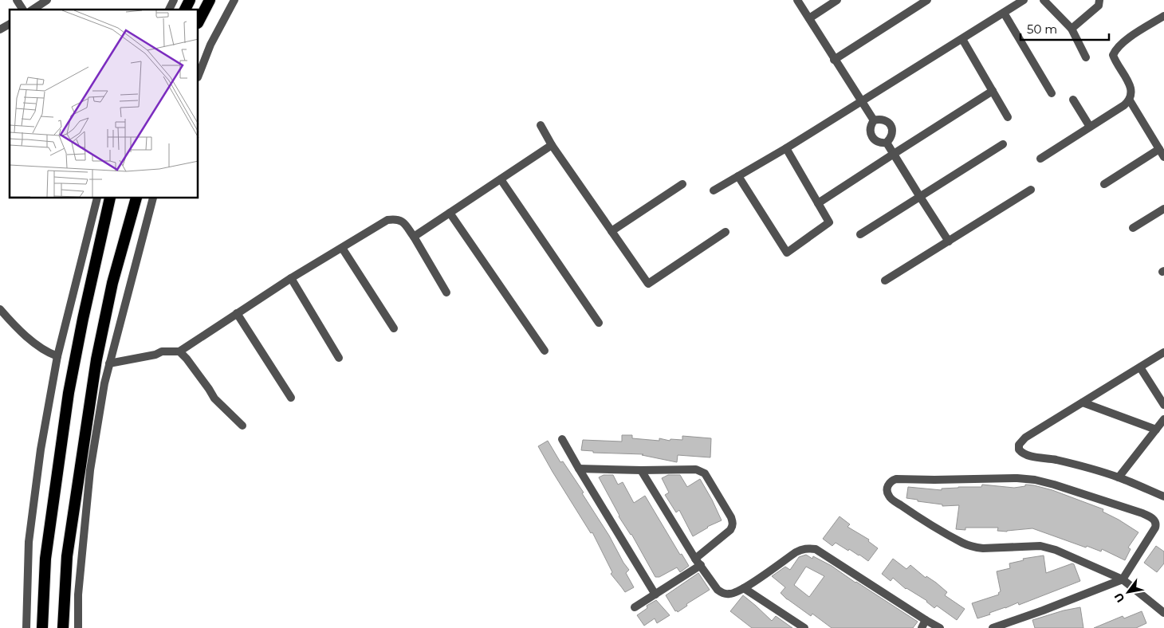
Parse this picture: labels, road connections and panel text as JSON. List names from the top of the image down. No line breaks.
{"scale_bar":"50 m","north":"bottom left"}
